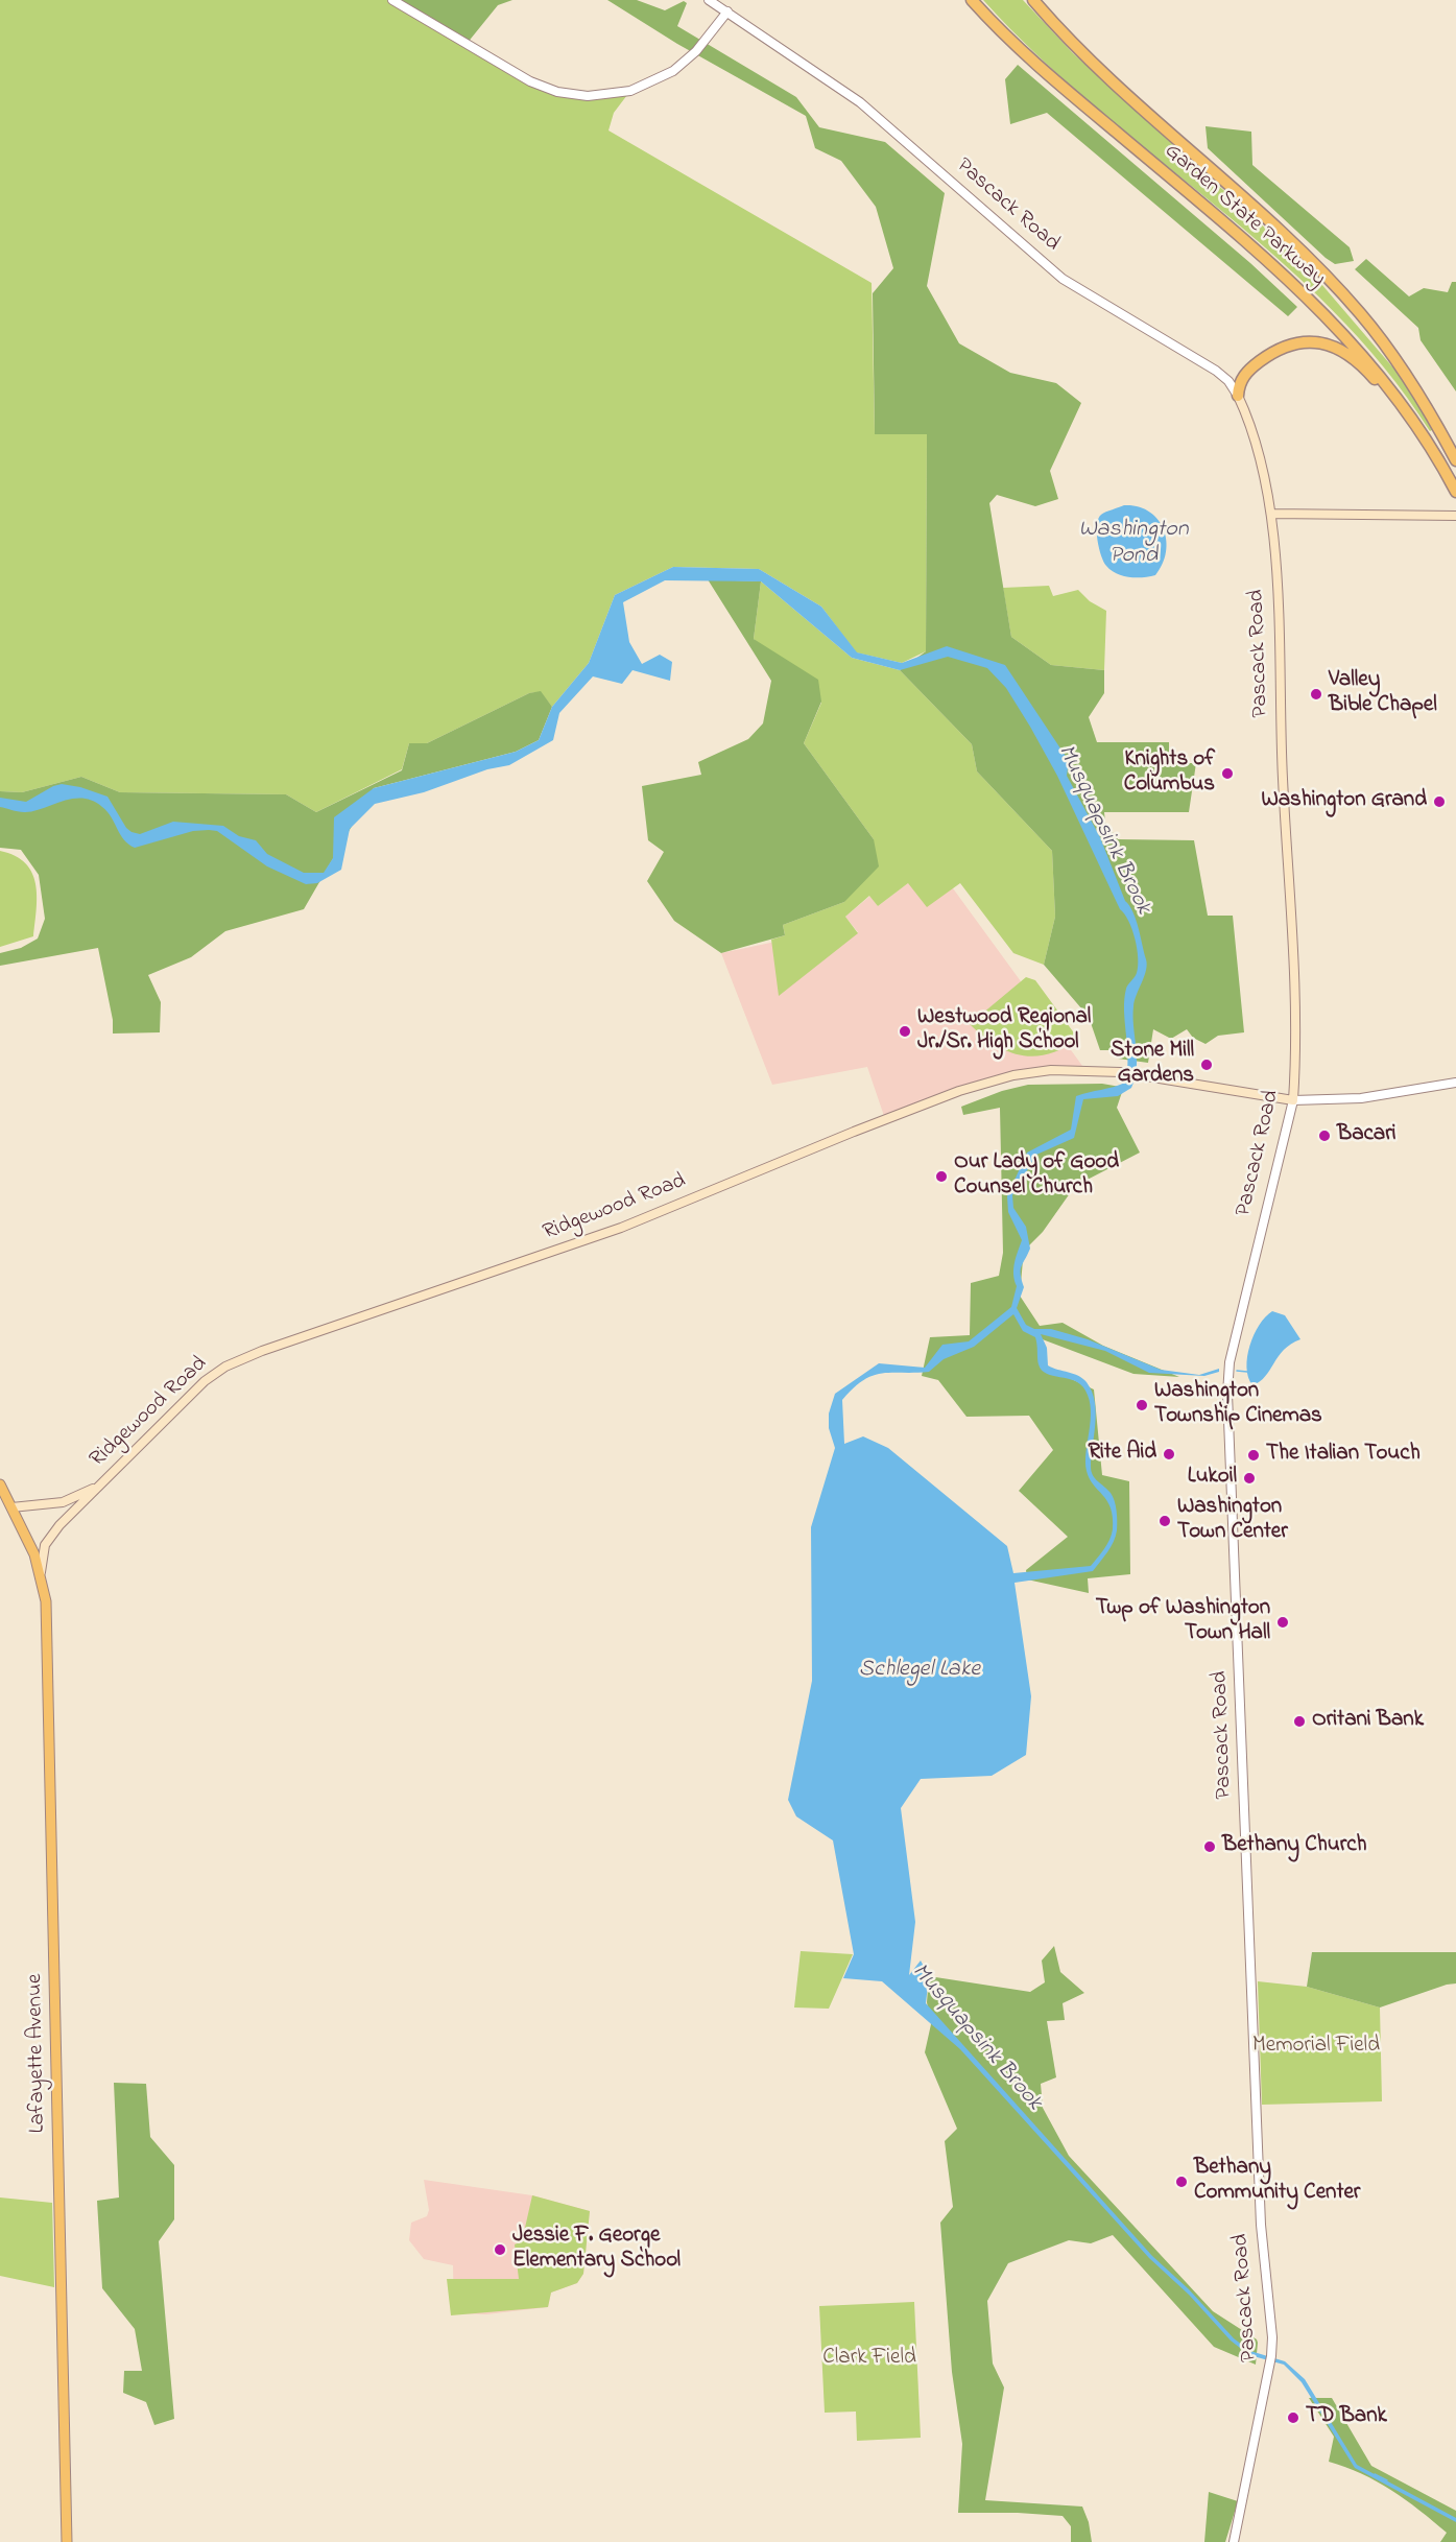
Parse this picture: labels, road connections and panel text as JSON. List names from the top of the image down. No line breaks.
{"streets":{"highway":["Garden State Parkway"],"main road":["Pascack Road","Ridgewood Road","Lafayette Avenue"]},"crossings":[["Pascack Road","Ridgewood Road"],["Ridgewood Road","Lafayette Avenue"]],"water":["Washington Pond","Musquapsink Brook","Schlegel Lake"],"parks":["Memorial Field","Clark Field"],"places":["Valley Bible Chapel","Knights of Columbus","Washington Grand","Westwood Regional Jr./Sr. High School","Stone Mill Gardens","Bacari","Our Lady of Good Counsel Church","Washington Township Cinemas","Rite Aid","The Italian Touch","Lukoil","Washington Town Center","Twp of Washington Town Hall","Oritani Bank","Bethany Church","Bethany Community Center","Jessie F. George Elementary School","TD Bank"]}
